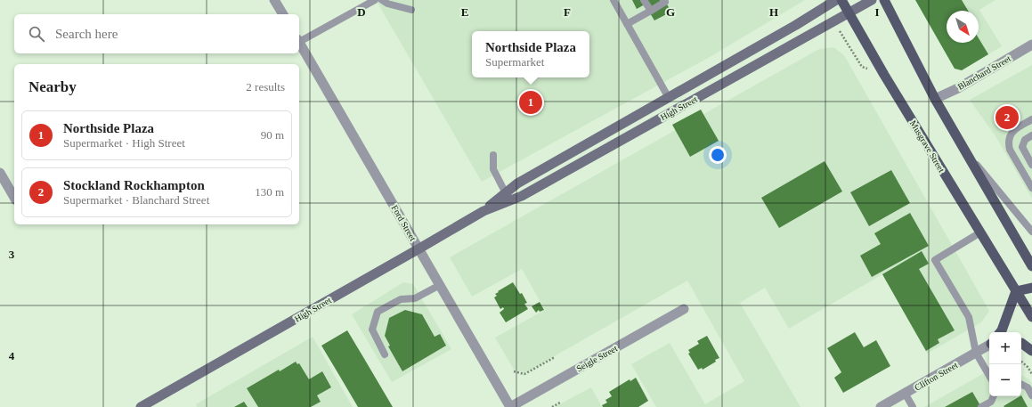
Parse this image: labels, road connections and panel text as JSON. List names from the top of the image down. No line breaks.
{"streets":{"main road":["High Street","Musgrave Street"],"street":["Blanchard Street","Ford Street","Seigle Street","Clifton Street"]},"crossings":[["High Street","Musgrave Street"],["High Street","Ford Street"],["Ford Street","Seigle Street"]],"north":"bottom right","page":{"search":"Search here","popup":["Northside Plaza","Supermarket"],"heading":["Nearby","2 results"],"pins":["1","2"],"list":[{"mark":"1","name":"Northside Plaza","note":"Supermarket · High Street","value":"90 m"},{"mark":"2","name":"Stockland Rockhampton","note":"Supermarket · Blanchard Street","value":"130 m"}],"map_buttons":["+","−"]},"grid":{"columns":["D","E","F","G","H","I"],"rows":["3","4"]}}
